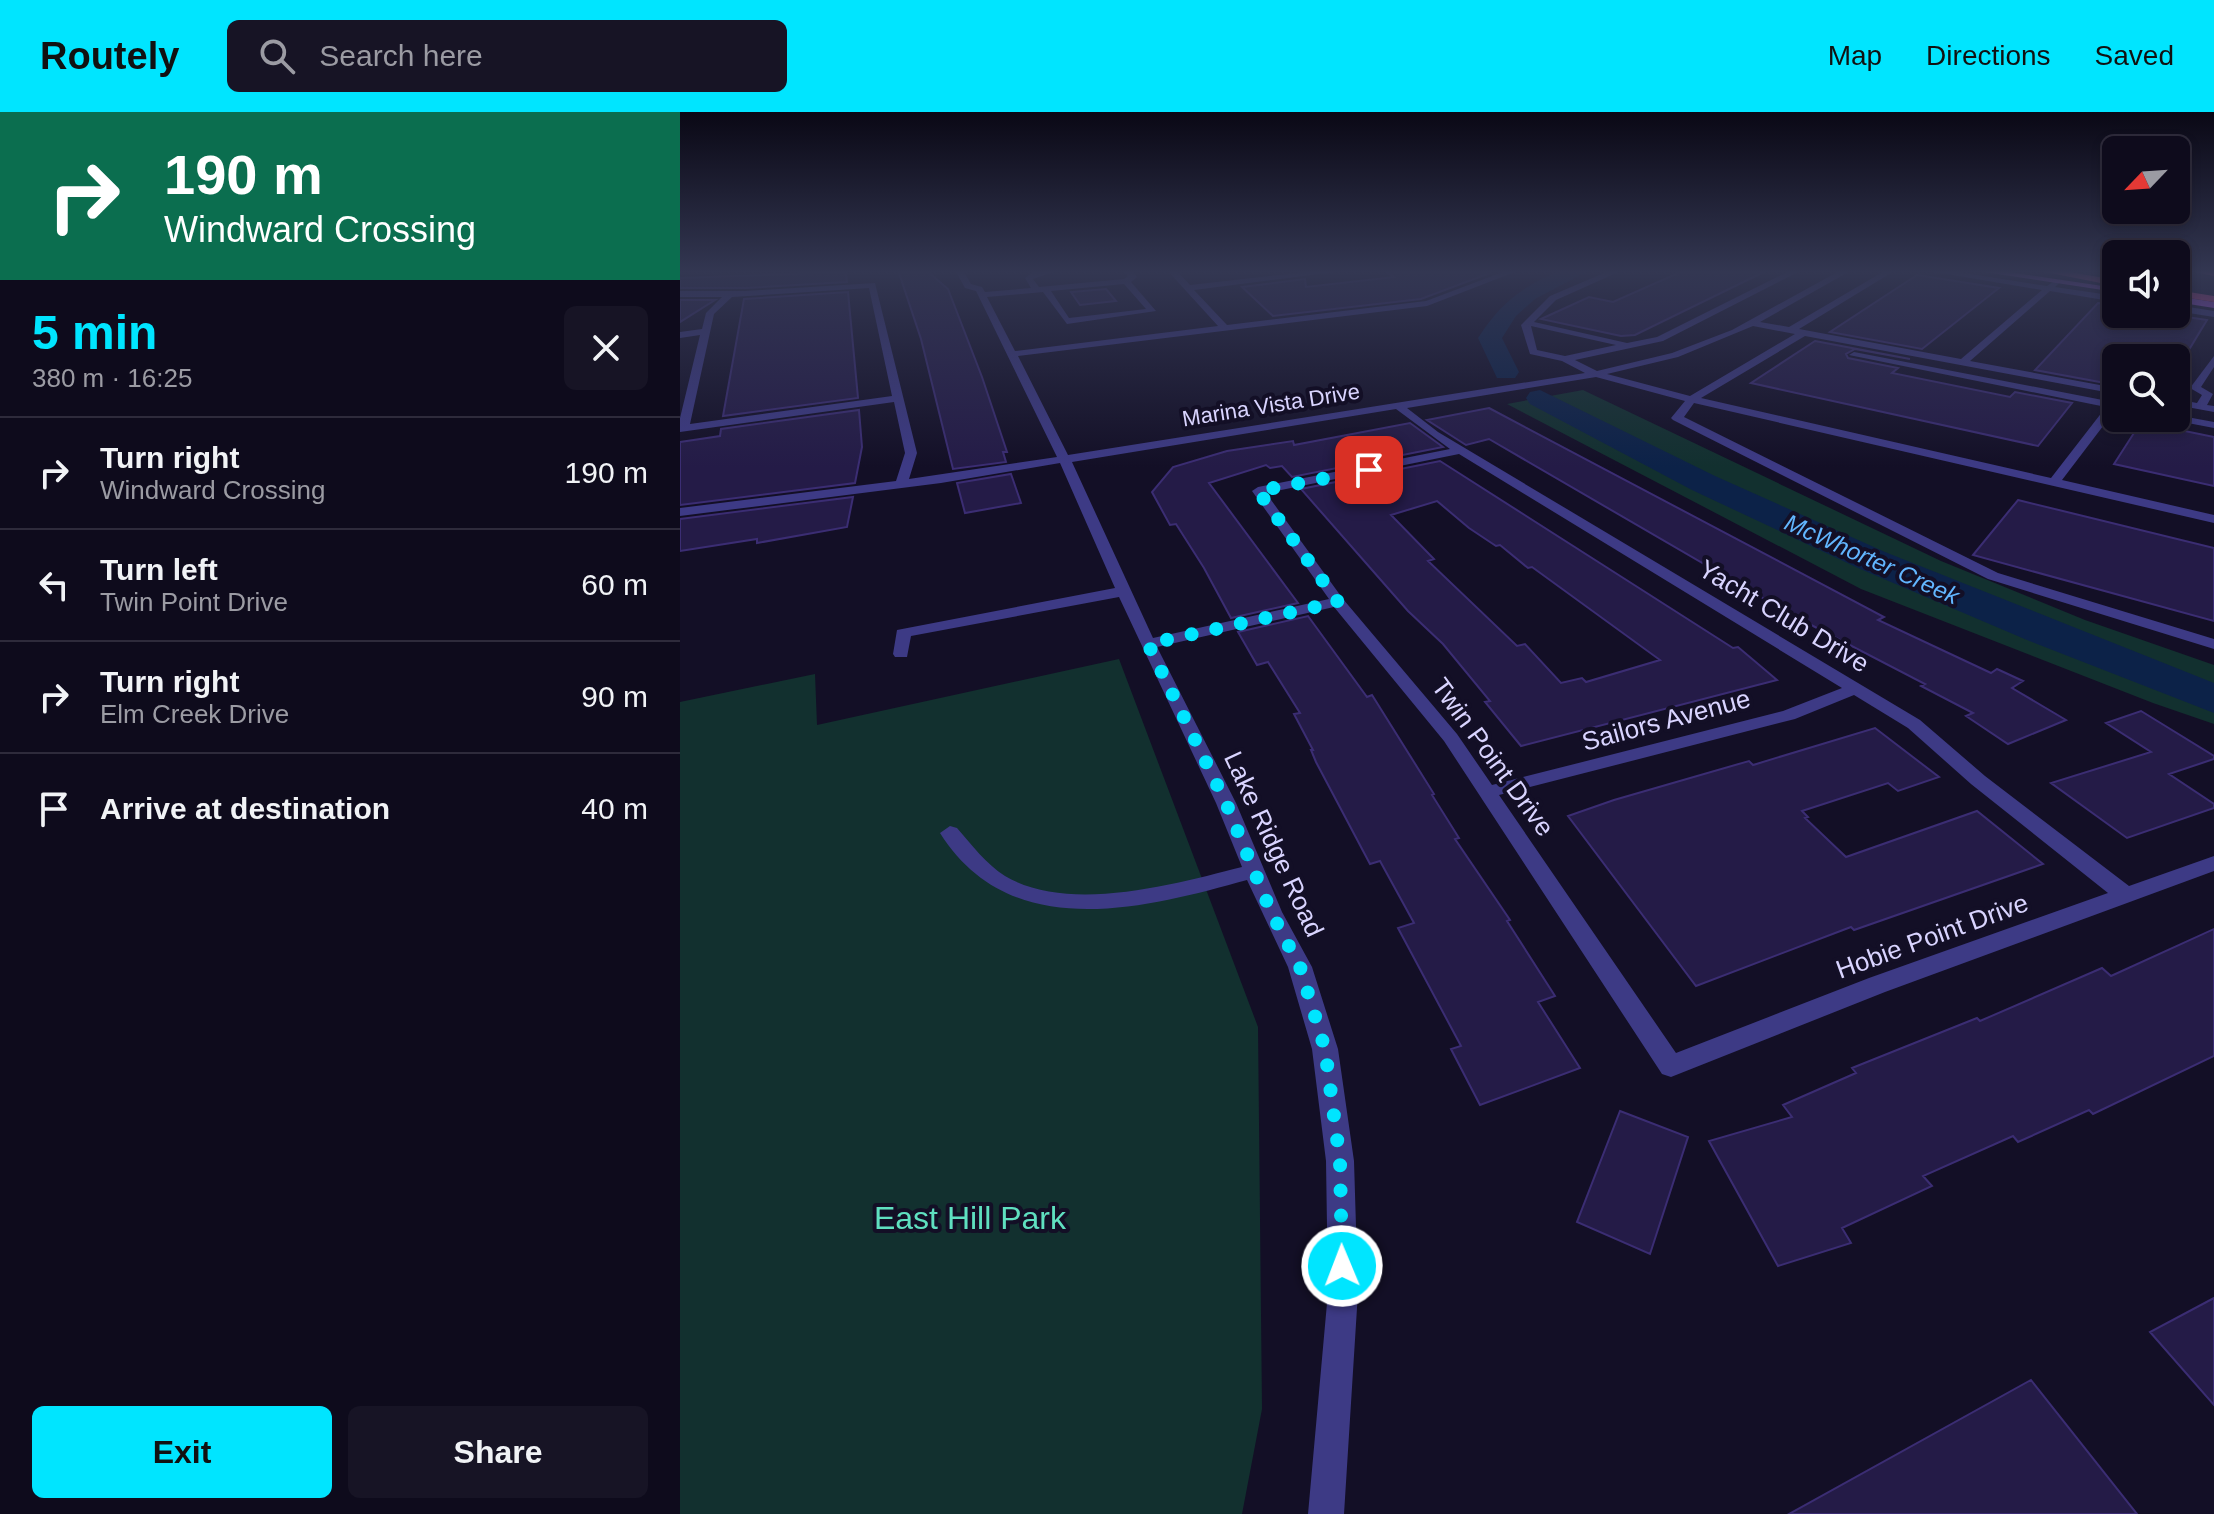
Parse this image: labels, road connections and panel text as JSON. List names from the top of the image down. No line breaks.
{"streets":{"street":["Marina Vista Drive","Yacht Club Drive","Sailors Avenue","Twin Point Drive","Lake Ridge Road","Hobie Point Drive"]},"crossings":[["Marina Vista Drive","Yacht Club Drive"],["Marina Vista Drive","Lake Ridge Road"],["Yacht Club Drive","Sailors Avenue"],["Yacht Club Drive","Twin Point Drive"],["Yacht Club Drive","Hobie Point Drive"],["Sailors Avenue","Twin Point Drive"],["Twin Point Drive","Hobie Point Drive"]],"water":["McWhorter Creek"],"parks":["East Hill Park"],"north":"bottom left","page":{"header":"Routely","search":"Search here","nav":["Map","Directions","Saved"],"turn":["190 m","Windward Crossing"],"heading":["5 min","380 m · 16:25"],"list":[{"name":"Turn right","note":"Windward Crossing","value":"190 m"},{"name":"Turn left","note":"Twin Point Drive","value":"60 m"},{"name":"Turn right","note":"Elm Creek Drive","value":"90 m"},{"name":"Arrive at destination","value":"40 m"}],"buttons":["Exit","Share"]}}
